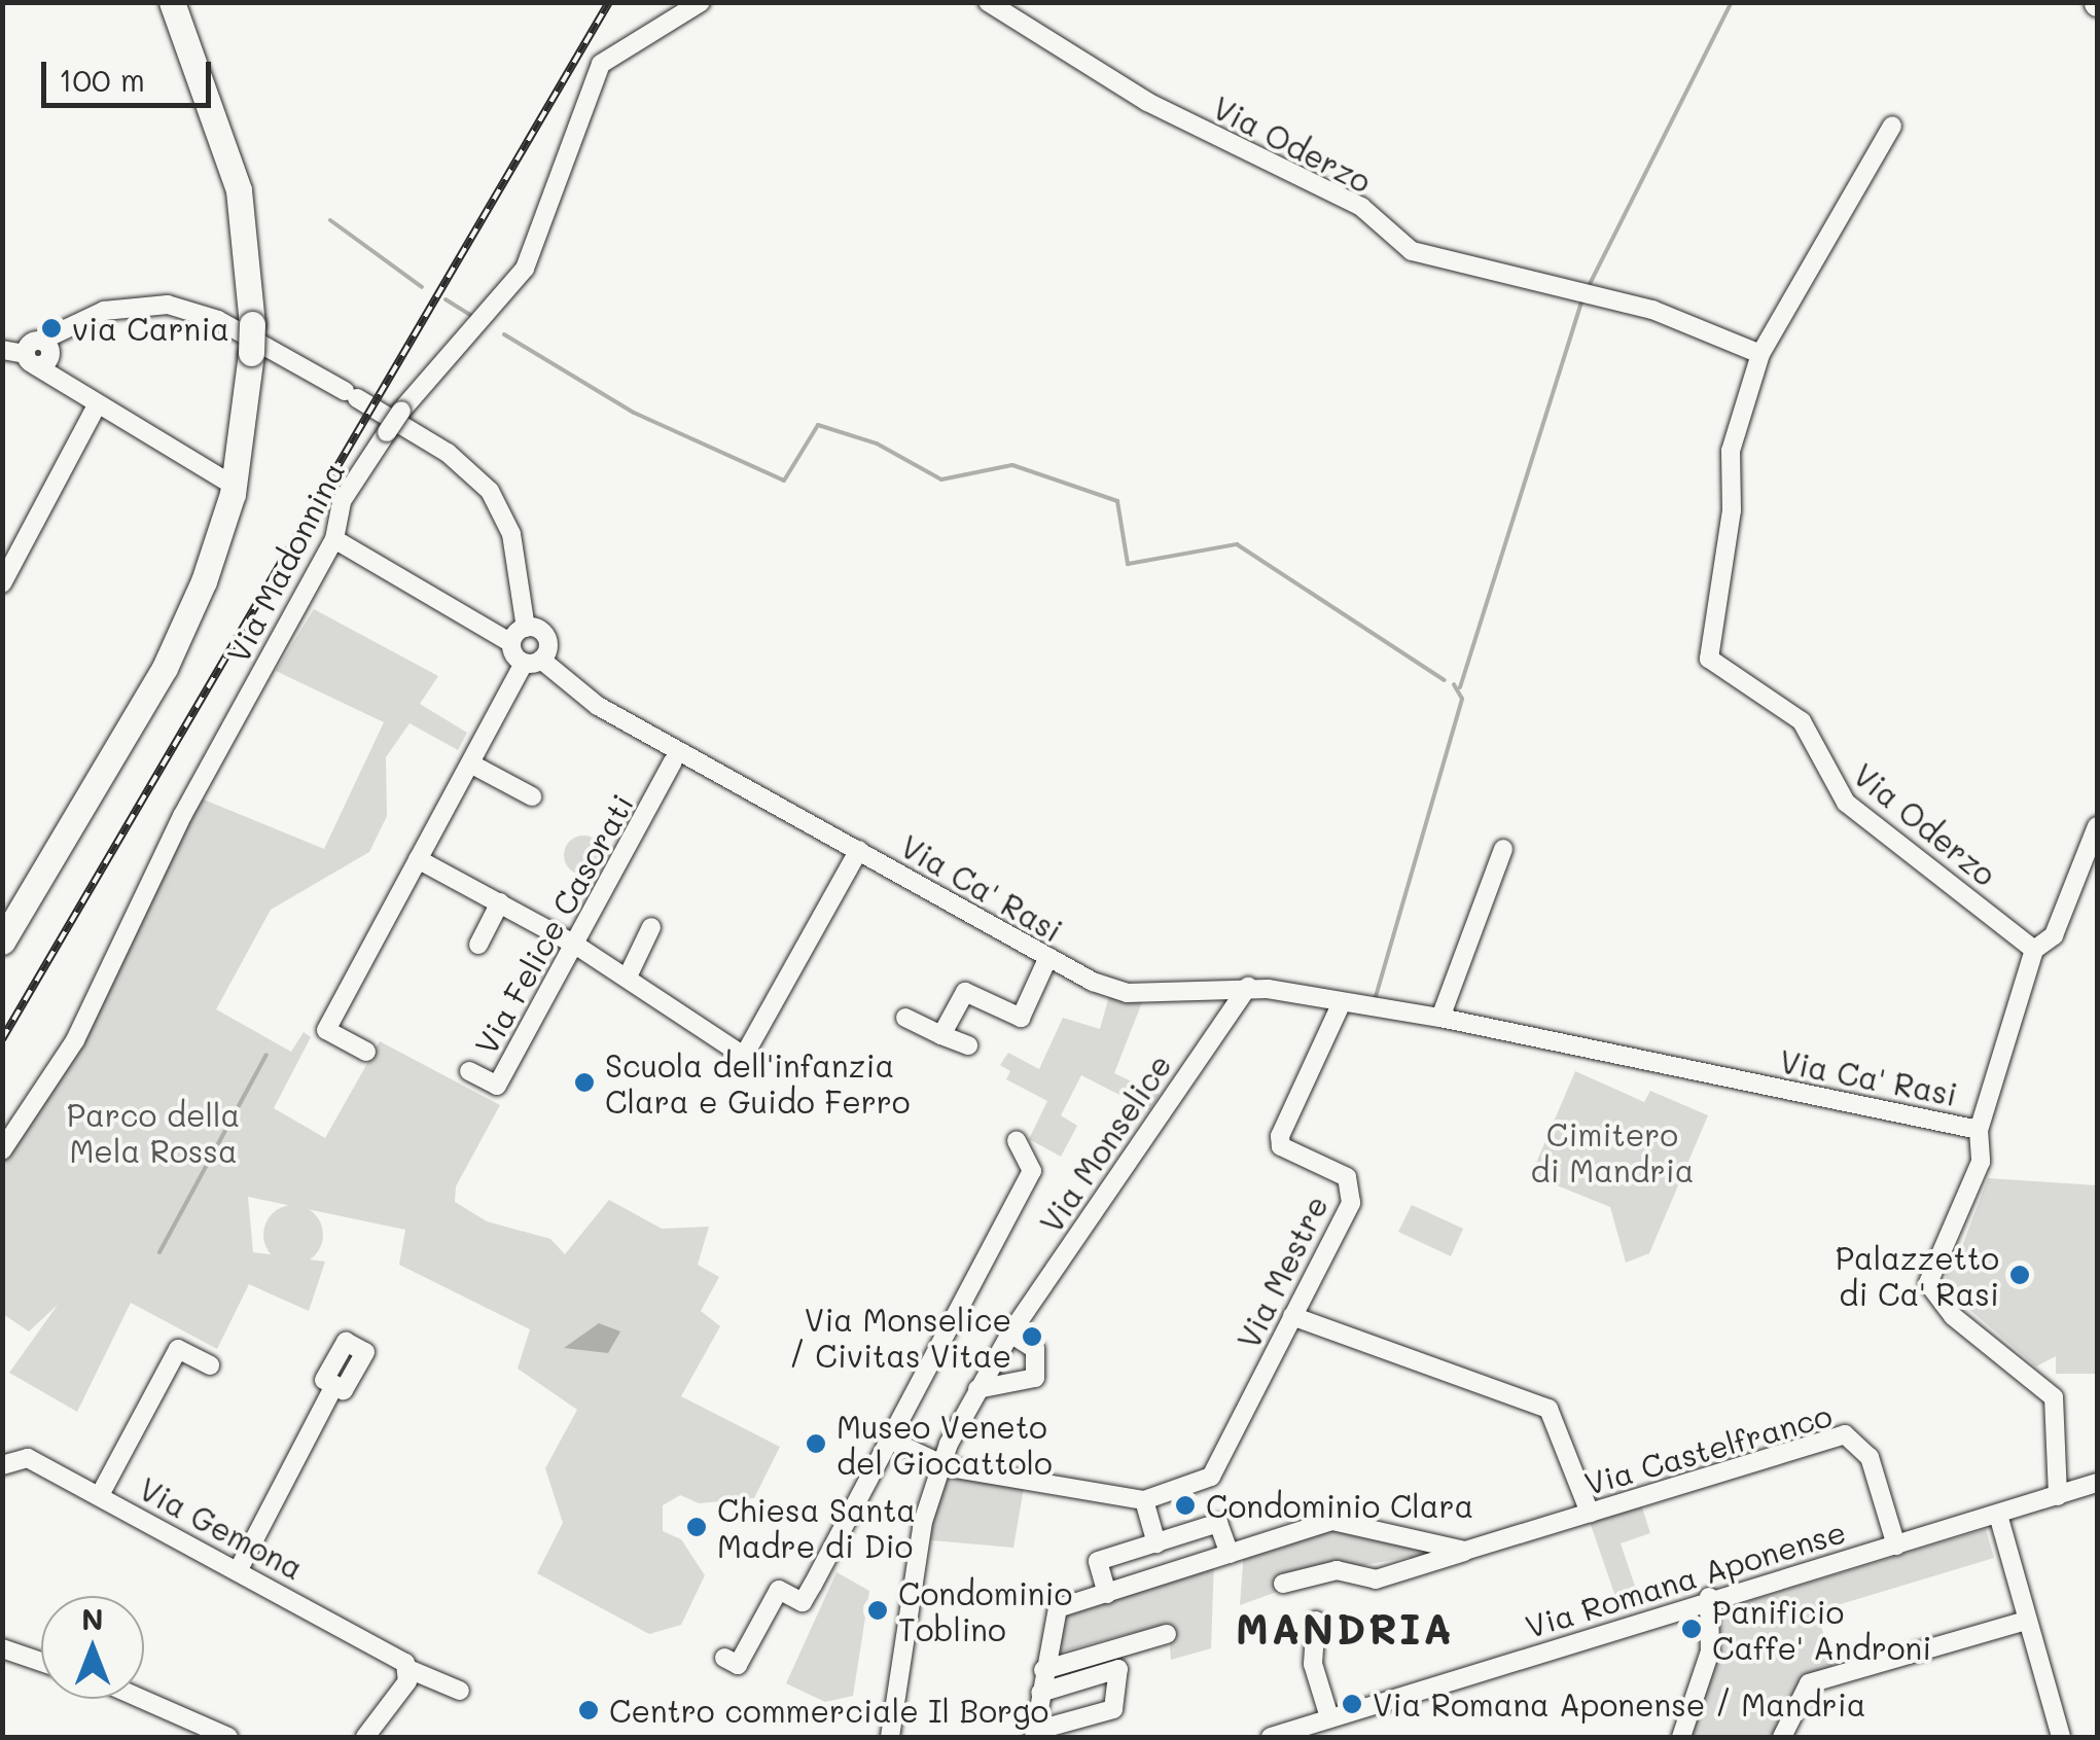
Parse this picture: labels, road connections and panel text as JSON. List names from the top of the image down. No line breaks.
{"streets":{"street":["Via Oderzo","Via Madonnina","Via Ca' Rasi","Via Felice Casorati","Via Monselice","Via Mestre","Via Castelfranco","Via Gemona","Via Romana Aponense"]},"crossings":[["Via Madonnina","Via Ca' Rasi"],["Via Ca' Rasi","Via Monselice"],["Via Ca' Rasi","Via Mestre"],["Via Ca' Rasi","Via Romana Aponense"],["Via Monselice","Via Mestre"],["Via Castelfranco","Via Romana Aponense"]],"districts":["MANDRIA"],"parks":["Parco della Mela Rossa","Cimitero di Mandria"],"places":["via Carnia","Scuola dell'infanzia Clara e Guido Ferro","Palazzetto di Ca' Rasi","Via Monselice / Civitas Vitae","Museo Veneto del Giocattolo","Condominio Clara","Chiesa Santa Madre di Dio","Condominio Toblino","Panificio Caffe' Androni","Via Romana Aponense / Mandria","Centro commerciale Il Borgo"],"scale_bar":"100 m","north":"top"}
